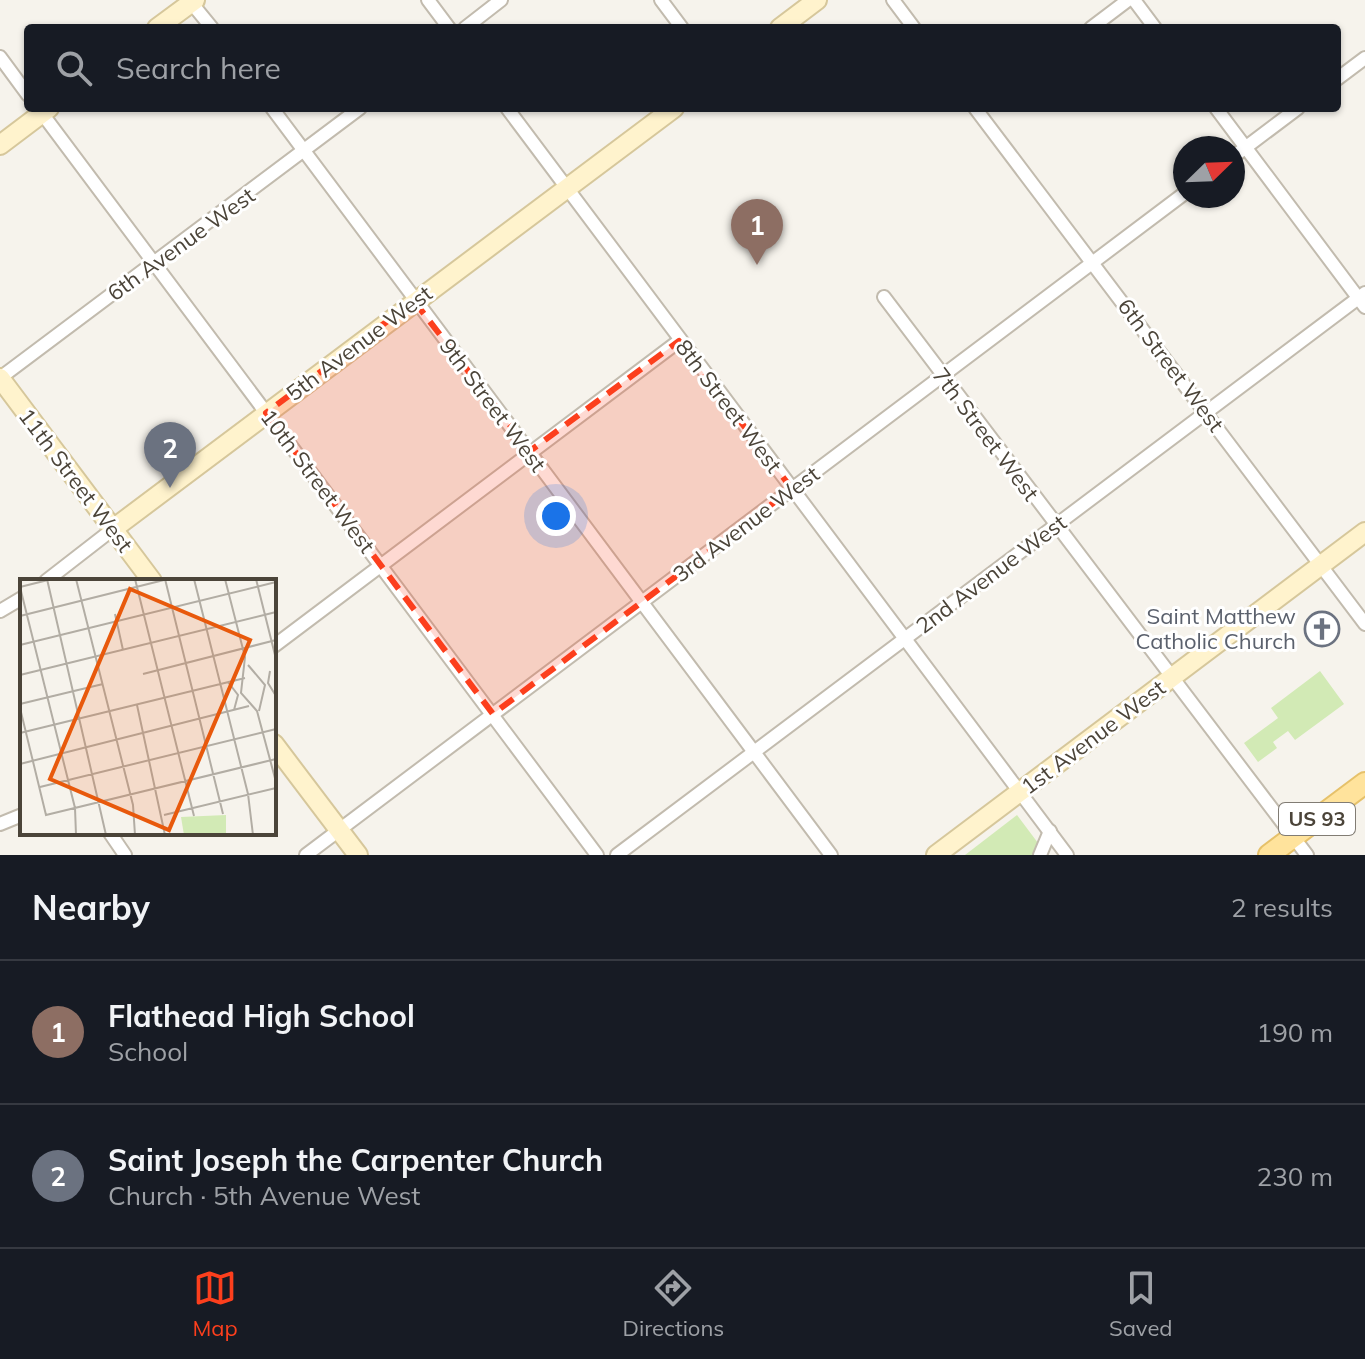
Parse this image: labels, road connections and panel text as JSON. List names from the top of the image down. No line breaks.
{"streets":{"main road":["US 93"],"street":["6th Avenue West","5th Avenue West","6th Street West","9th Street West","8th Street West","7th Street West","11th Street West","10th Street West","3rd Avenue West","2nd Avenue West","1st Avenue West"]},"crossings":[["6th Avenue West","9th Street West"],["6th Avenue West","11th Street West"],["6th Avenue West","10th Street West"],["5th Avenue West","9th Street West"],["5th Avenue West","8th Street West"],["5th Avenue West","11th Street West"],["5th Avenue West","10th Street West"],["6th Street West","3rd Avenue West"],["6th Street West","2nd Avenue West"],["6th Street West","1st Avenue West"],["9th Street West","3rd Avenue West"],["9th Street West","2nd Avenue West"],["8th Street West","3rd Avenue West"],["8th Street West","2nd Avenue West"],["8th Street West","1st Avenue West"],["7th Street West","3rd Avenue West"],["7th Street West","2nd Avenue West"],["7th Street West","1st Avenue West"],["7th Street West","US 93"],["10th Street West","3rd Avenue West"]],"places":{"church":["Saint Matthew Catholic Church"]},"north":"top right","page":{"search":"Search here","pins":["1","2"],"heading":["Nearby","2 results"],"list":[{"mark":"1","name":"Flathead High School","note":"School","value":"190 m"},{"mark":"2","name":"Saint Joseph the Carpenter Church","note":"Church · 5th Avenue West","value":"230 m"}],"nav":["Map","Directions","Saved"]}}
